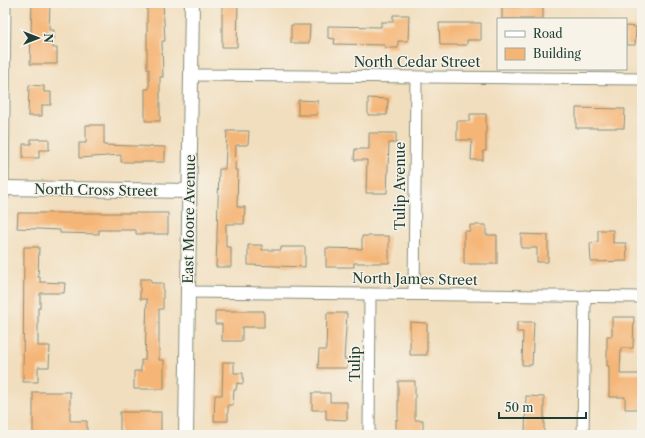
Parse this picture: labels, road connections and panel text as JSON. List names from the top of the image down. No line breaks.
{"streets":{"street":["North Cedar Street","Tulip Avenue","North Cross Street","East Moore Avenue","North James Street","Tulip"]},"crossings":[["North Cedar Street","Tulip Avenue"],["North Cedar Street","East Moore Avenue"],["Tulip Avenue","North James Street"],["North Cross Street","East Moore Avenue"],["East Moore Avenue","North James Street"],["North James Street","Tulip"]],"legend":["Road","Building"],"scale_bar":"50 m","north":"right"}
